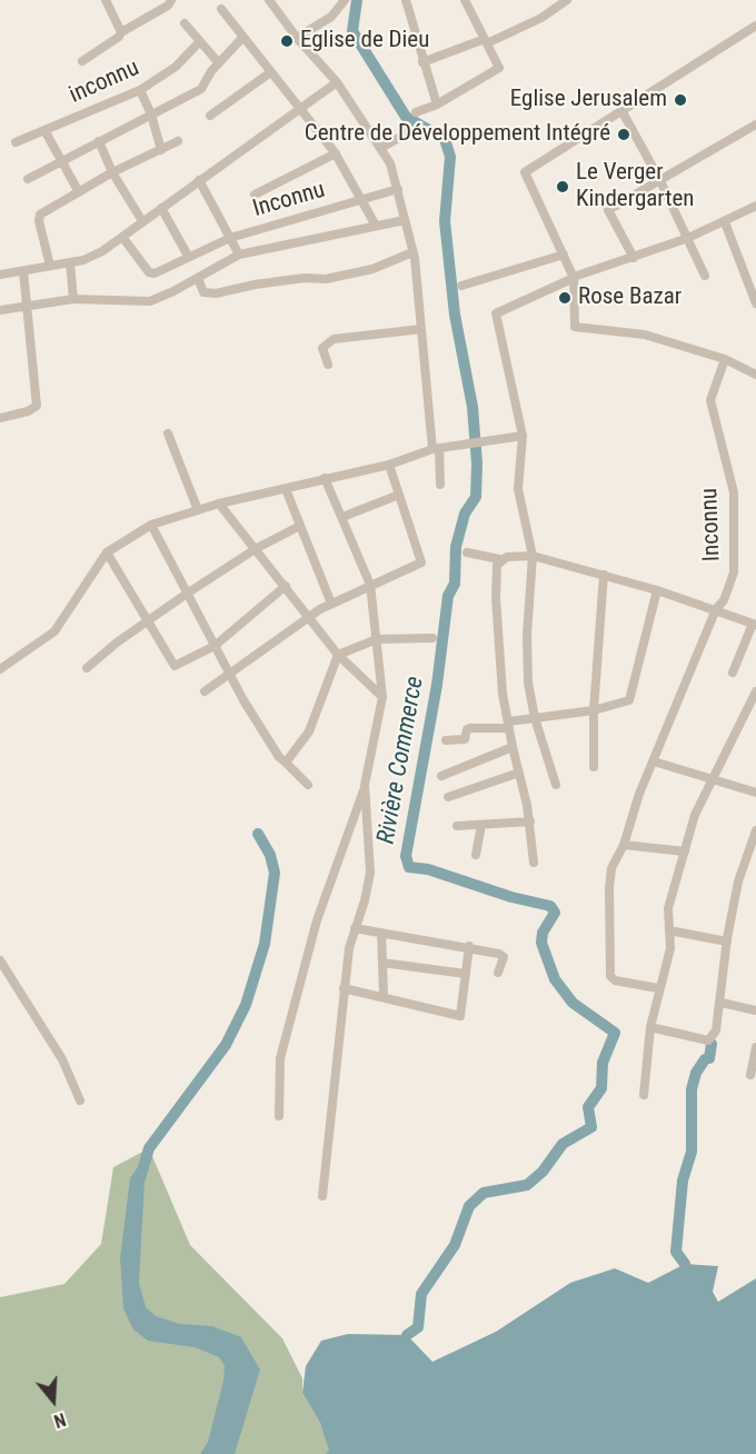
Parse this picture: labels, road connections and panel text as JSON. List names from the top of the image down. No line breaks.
{"streets":{"street":["inconnu","Inconnu"]},"crossings":[["inconnu","Inconnu"]],"water":["Rivière Commerce"],"places":["Eglise de Dieu","Eglise Jerusalem","Centre de Développement Intégré","Le Verger Kindergarten","Rose Bazar"],"north":"bottom"}
